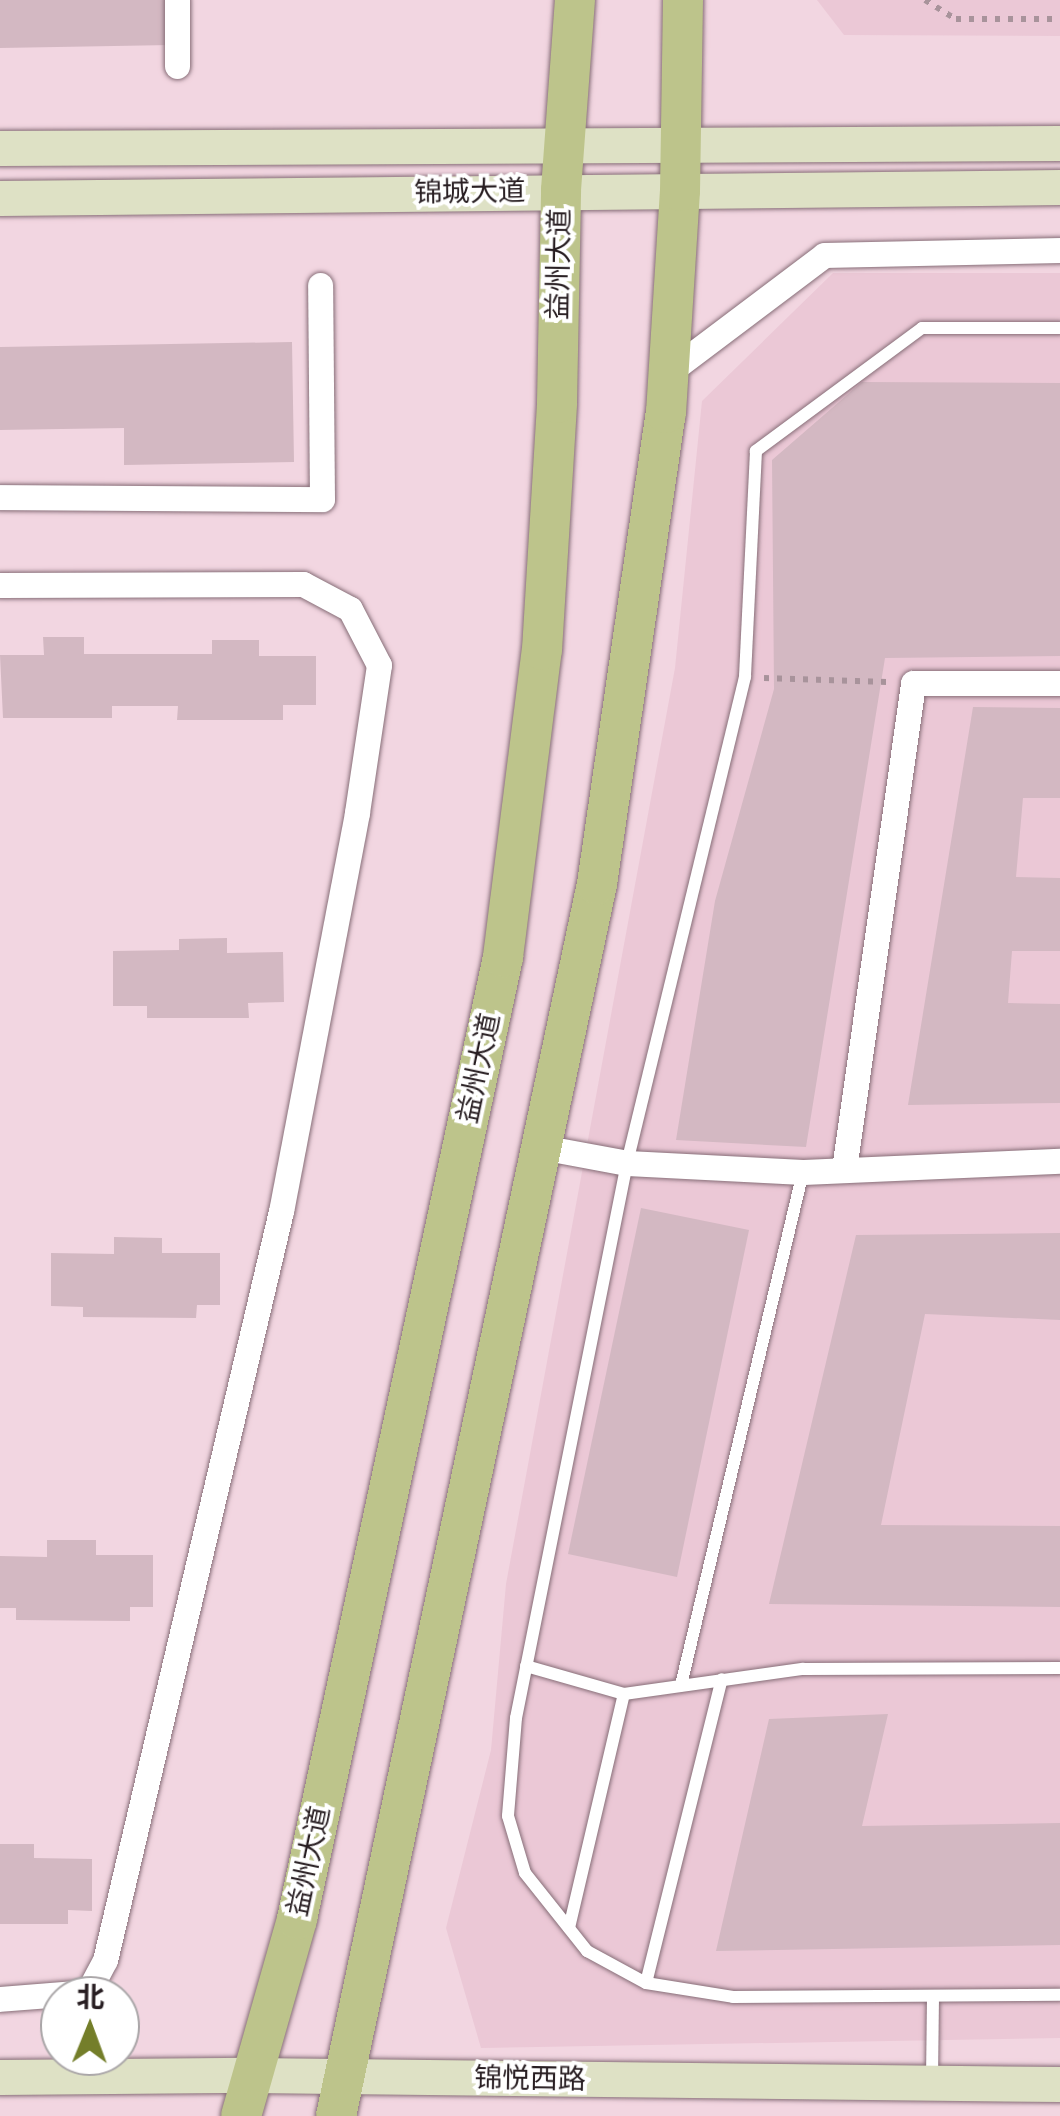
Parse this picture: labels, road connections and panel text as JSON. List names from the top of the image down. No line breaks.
{"streets":{"main road":["锦城大道","益州大道","锦悦西路"]},"crossings":[["锦城大道","益州大道"],["益州大道","锦悦西路"]],"north":"top"}
